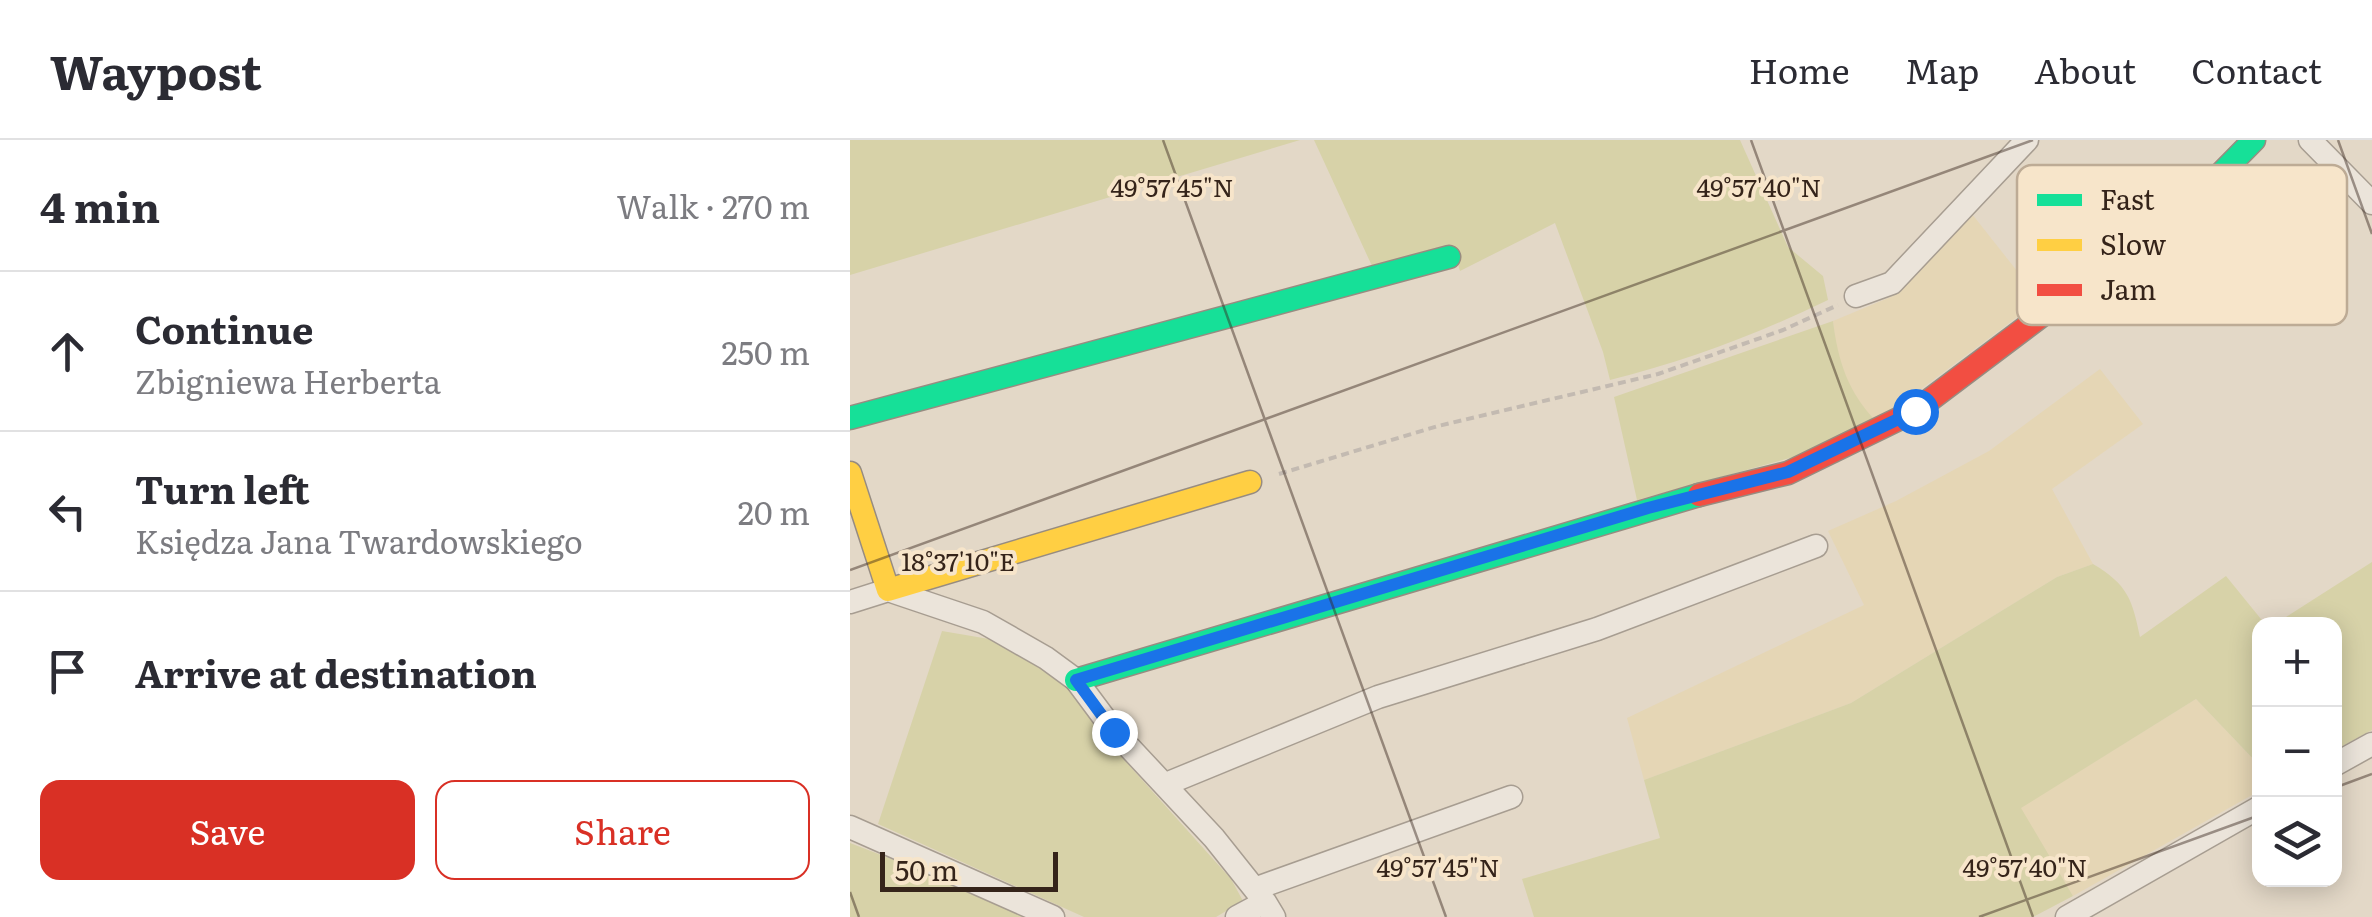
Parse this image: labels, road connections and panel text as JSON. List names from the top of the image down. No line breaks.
{"legend":["Fast","Slow","Jam"],"scale_bar":"50 m","page":{"header":"Waypost","nav":["Home","Map","About","Contact"],"heading":["4 min","Walk · 270 m"],"list":[["Continue","Zbigniewa Herberta","250 m"],["Turn left","Księdza Jana Twardowskiego","20 m"],"Arrive at destination"],"map_buttons":["+","−"],"buttons":["Save","Share"],"scale":"50 m"},"coordinates":["49°57'45\"N","49°57'40\"N","18°37'10\"E"]}
